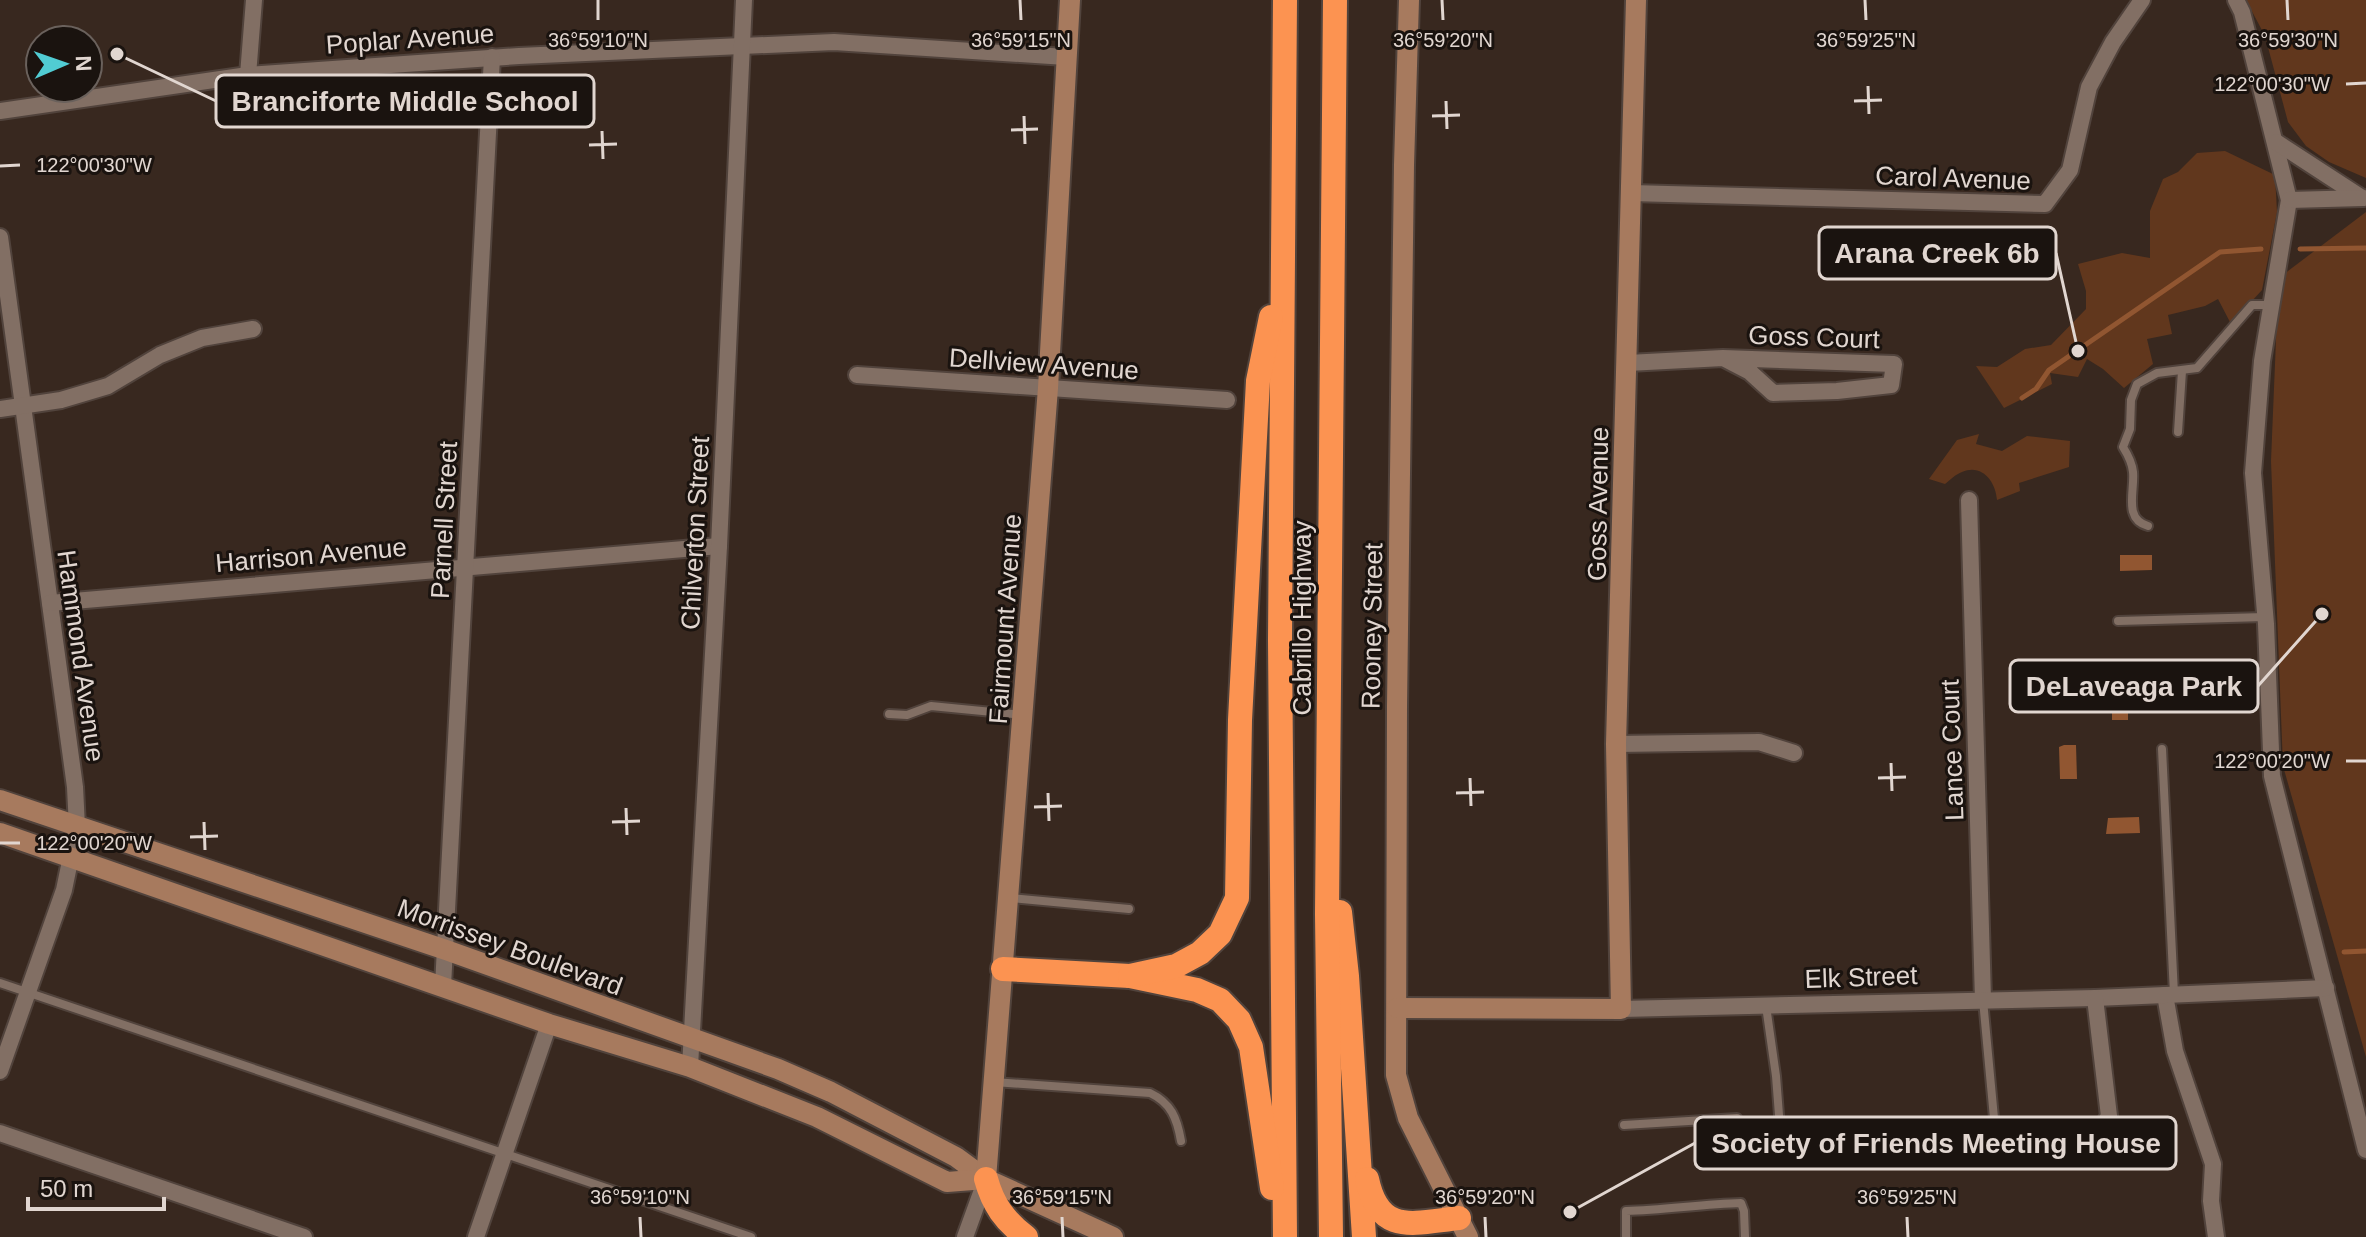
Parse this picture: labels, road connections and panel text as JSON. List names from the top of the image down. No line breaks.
{"streets":{"highway":["Cabrillo Highway"],"street":["Poplar Avenue","Carol Avenue","Goss Court","Dellview Avenue","Goss Avenue","Parnell Street","Chilverton Street","Harrison Avenue","Fairmount Avenue","Rooney Street","Hammond Avenue","Lance Court","Morrissey Boulevard","Elk Street"]},"crossings":[["Poplar Avenue","Parnell Street"],["Poplar Avenue","Chilverton Street"],["Poplar Avenue","Fairmount Avenue"],["Carol Avenue","Goss Avenue"],["Goss Court","Goss Avenue"],["Dellview Avenue","Fairmount Avenue"],["Goss Avenue","Elk Street"],["Parnell Street","Harrison Avenue"],["Parnell Street","Morrissey Boulevard"],["Chilverton Street","Harrison Avenue"],["Chilverton Street","Morrissey Boulevard"],["Harrison Avenue","Hammond Avenue"],["Fairmount Avenue","Morrissey Boulevard"],["Rooney Street","Elk Street"],["Hammond Avenue","Morrissey Boulevard"],["Lance Court","Elk Street"]],"places":["Branciforte Middle School","Arana Creek 6b","DeLaveaga Park","Society of Friends Meeting House"],"scale_bar":"50 m","north":"right","coordinates":["36°59'10\"N","36°59'15\"N","36°59'20\"N","36°59'25\"N","36°59'30\"N","122°00'30\"W","122°00'20\"W"]}
